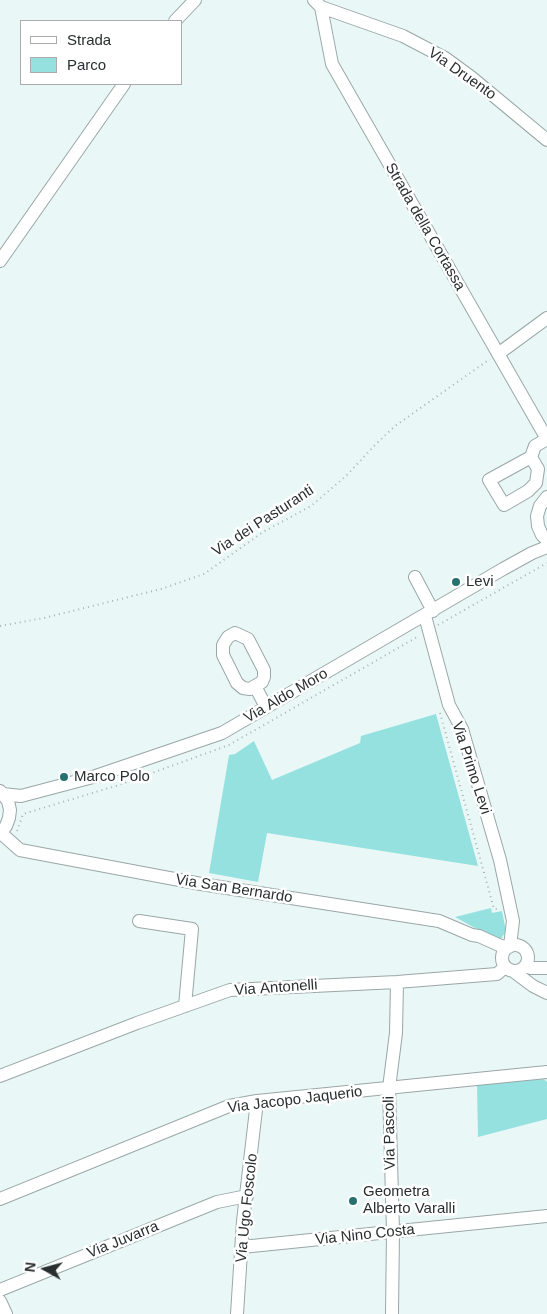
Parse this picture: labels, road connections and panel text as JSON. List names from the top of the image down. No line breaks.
{"streets":{"street":["Via Druento","Strada della Cortassa","Via Aldo Moro","Via Primo Levi","Via San Bernardo","Via Antonelli","Via Jacopo Jaquerio","Via Pascoli","Via Ugo Foscolo","Via Nino Costa","Via Juvarra"],"path":["Via dei Pasturanti"]},"crossings":[["Via Druento","Strada della Cortassa"],["Strada della Cortassa","Via dei Pasturanti"],["Via Aldo Moro","Via Primo Levi"],["Via Primo Levi","Via San Bernardo"],["Via Primo Levi","Via Antonelli"],["Via San Bernardo","Via Antonelli"],["Via Antonelli","Via Pascoli"],["Via Jacopo Jaquerio","Via Pascoli"],["Via Jacopo Jaquerio","Via Ugo Foscolo"],["Via Pascoli","Via Nino Costa"],["Via Ugo Foscolo","Via Nino Costa"],["Via Ugo Foscolo","Via Juvarra"]],"places":["Levi","Marco Polo","Geometra Alberto Varalli"],"legend":["Strada","Parco"],"north":"left"}
